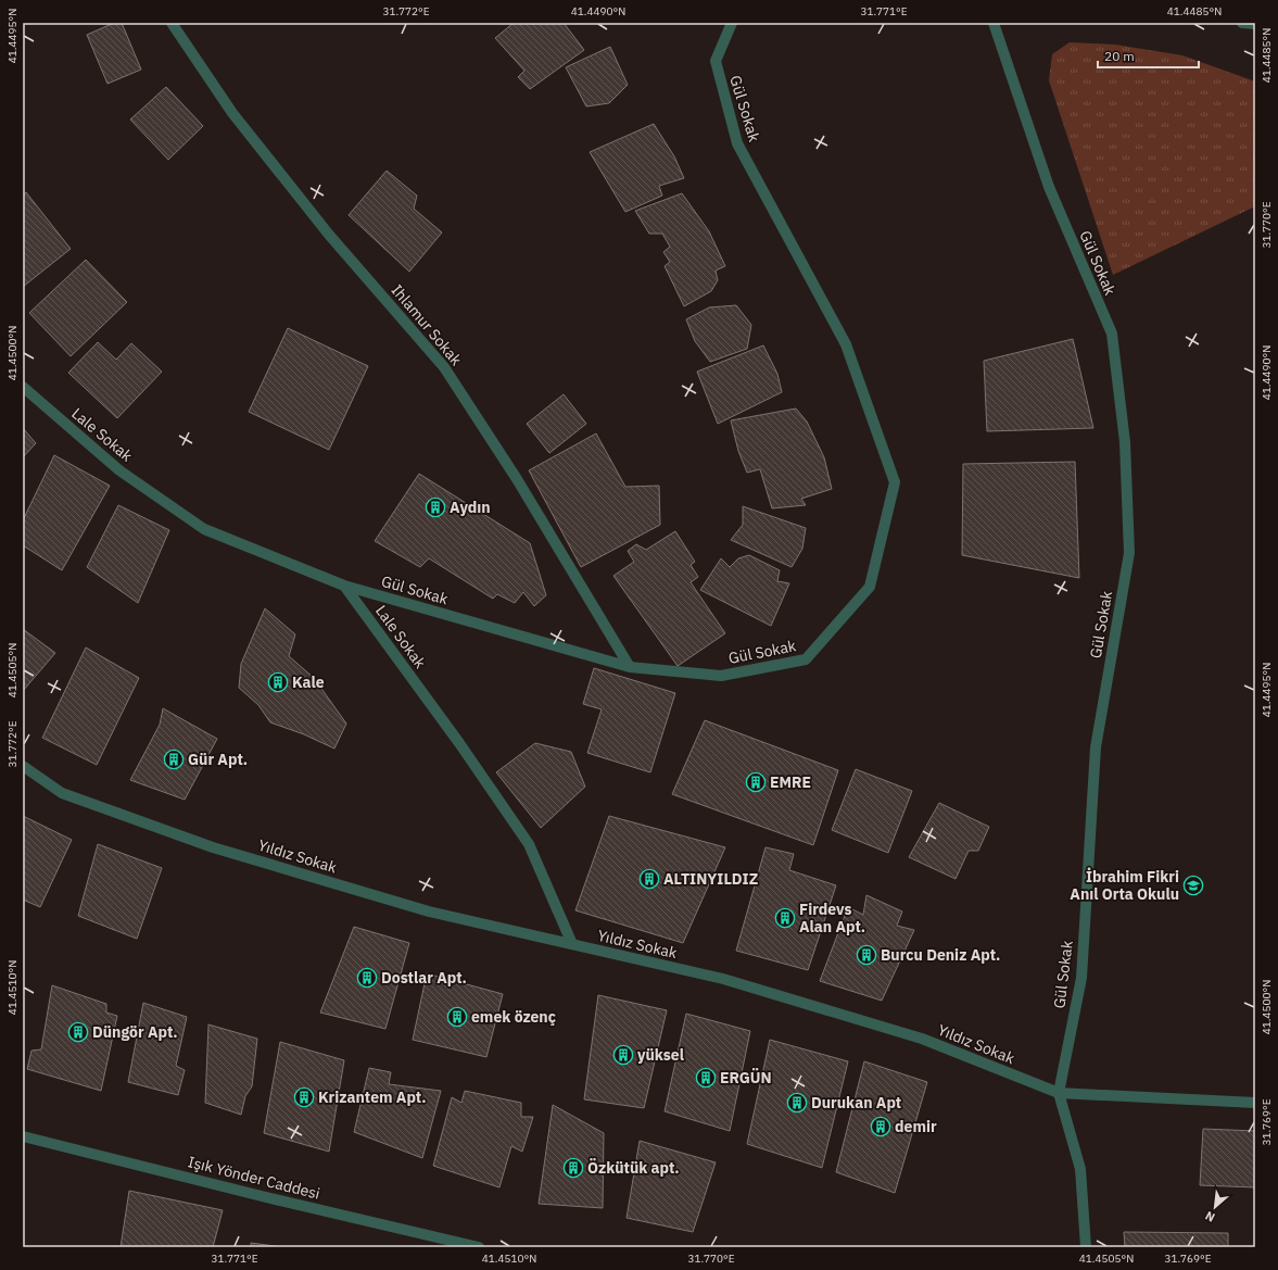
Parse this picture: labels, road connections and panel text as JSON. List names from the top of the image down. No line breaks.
{"streets":{"street":["Gül Sokak","Ihlamur Sokak","Lale Sokak","Yıldız Sokak","Işık Yönder Caddesi"]},"crossings":[["Gül Sokak","Ihlamur Sokak"],["Gül Sokak","Lale Sokak"],["Gül Sokak","Yıldız Sokak"],["Lale Sokak","Yıldız Sokak"]],"places":{"building":["Aydın","Kale","Gür Apt.","EMRE","ALTINYILDIZ","Firdevs Alan Apt.","Burcu Deniz Apt.","Dostlar Apt.","emek özenç","Düngör Apt.","yüksel","ERGÜN","Krizantem Apt.","Durukan Apt","demir","Özkütük apt."],"school or university":["İbrahim Fikri Anıl Orta Okulu"]},"scale_bar":"20 m","north":"bottom left","coordinates":["31.772°E","41.4490°N","31.771°E","41.4485°N","41.4495°N","31.770°E","41.4500°N","41.4505°N","41.4510°N","31.769°E"]}
